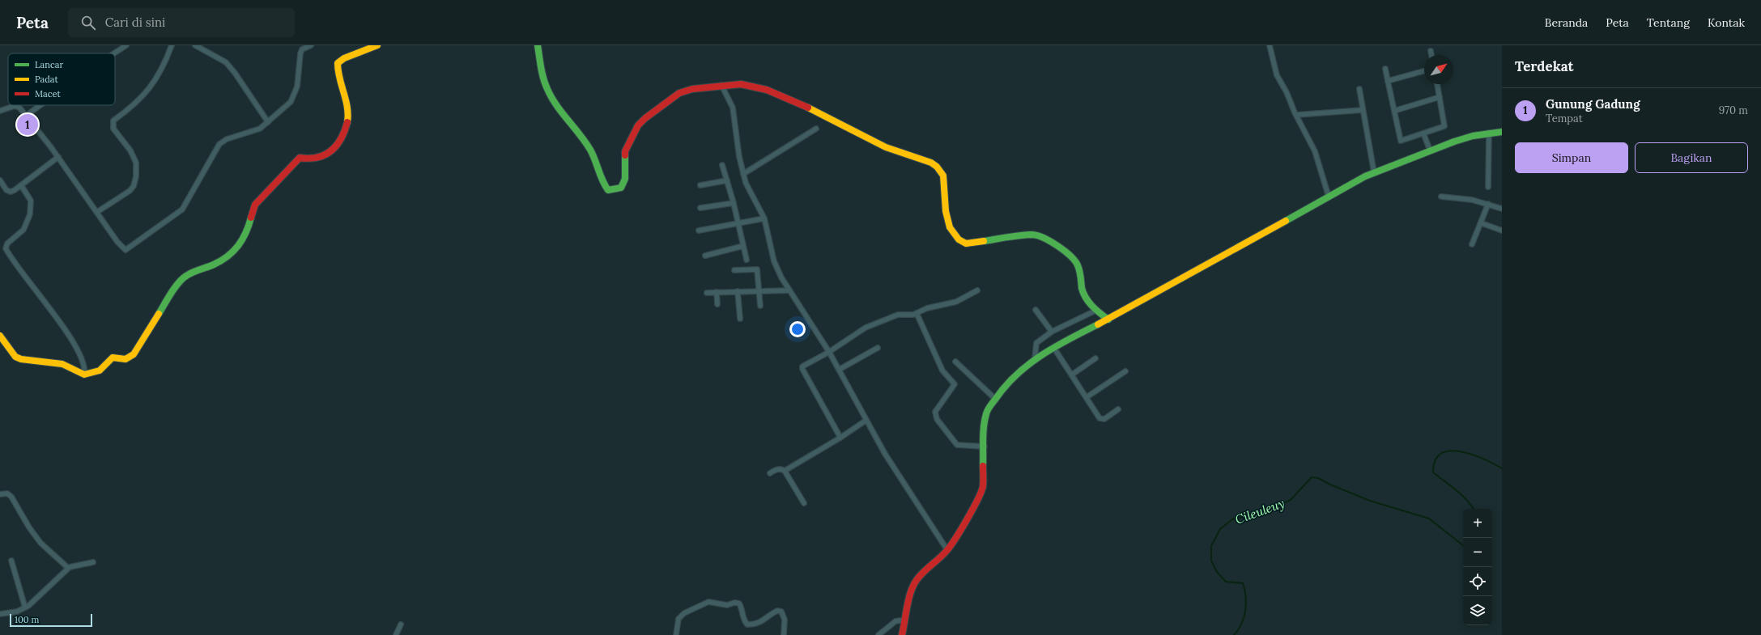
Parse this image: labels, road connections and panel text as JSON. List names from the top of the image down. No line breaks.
{"water":["Cileuleuy"],"legend":["Lancar","Padat","Macet"],"scale_bar":"100 m","north":"top right","page":{"header":"Peta","search":"Cari di sini","nav":["Beranda","Peta","Tentang","Kontak"],"heading":"Terdekat","list":[{"mark":"1","name":"Gunung Gadung","note":"Tempat","value":"970 m"}],"pins":"1","buttons":["Simpan","Bagikan"],"map_buttons":["+","−"],"scale":"100 m"}}
